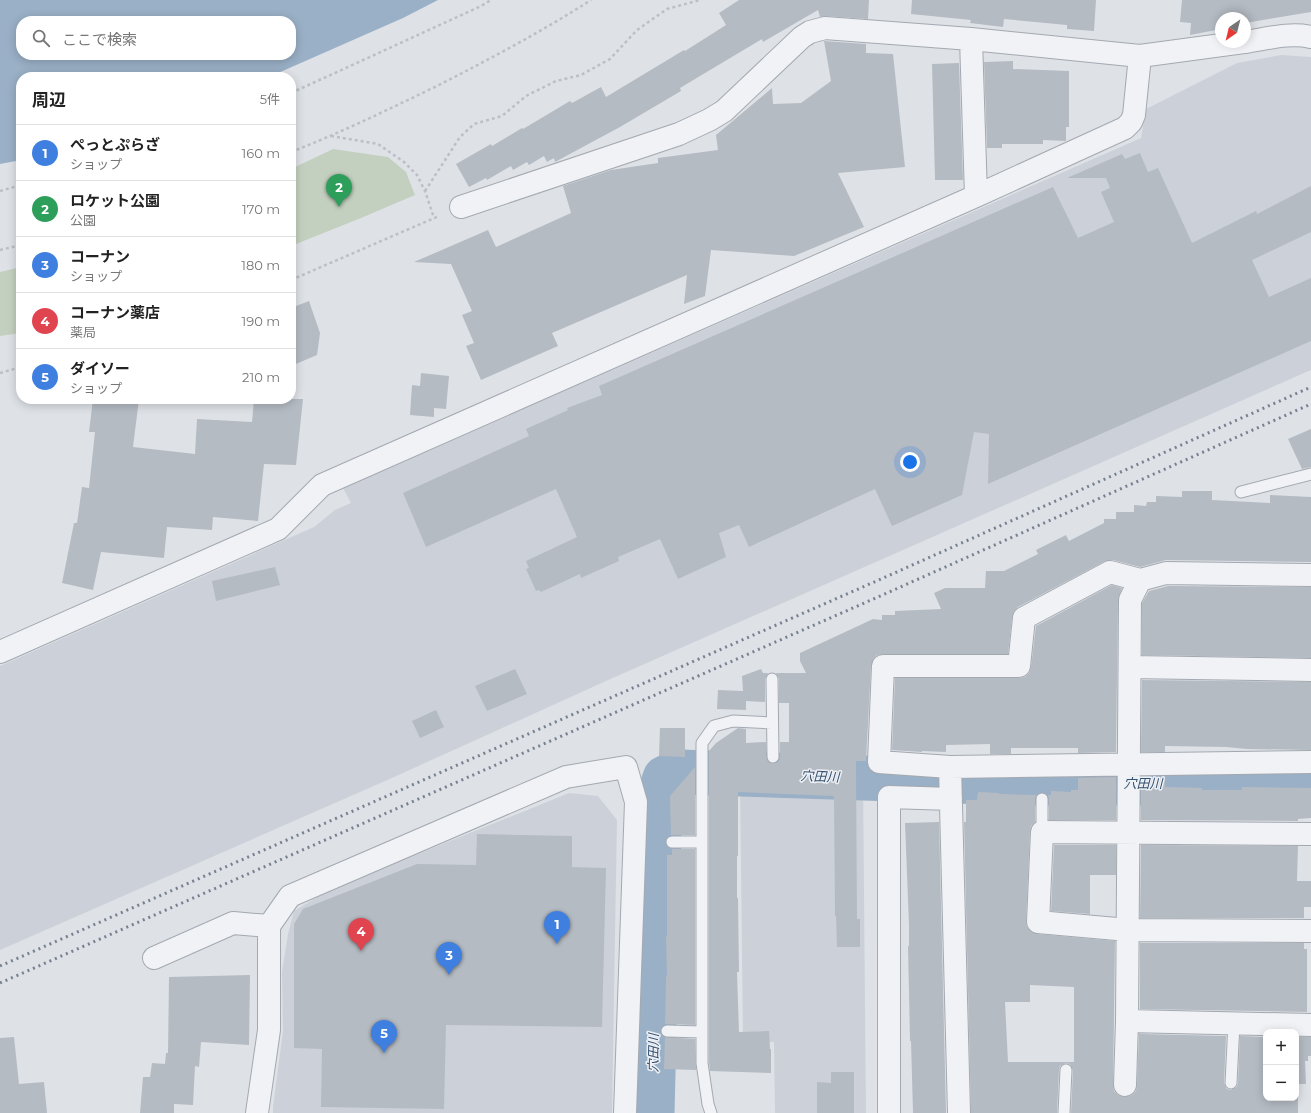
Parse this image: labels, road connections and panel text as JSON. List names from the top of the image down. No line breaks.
{"water":["穴田川"],"north":"bottom left","page":{"search":"ここで検索","heading":["周辺","5件"],"list":[{"mark":"1","name":"ぺっとぷらざ","note":"ショップ","value":"160 m"},{"mark":"2","name":"ロケット公園","note":"公園","value":"170 m"},{"mark":"3","name":"コーナン","note":"ショップ","value":"180 m"},{"mark":"4","name":"コーナン薬店","note":"薬局","value":"190 m"},{"mark":"5","name":"ダイソー","note":"ショップ","value":"210 m"}],"pins":["2","1","4","3","5"],"map_buttons":["+","−"]}}
